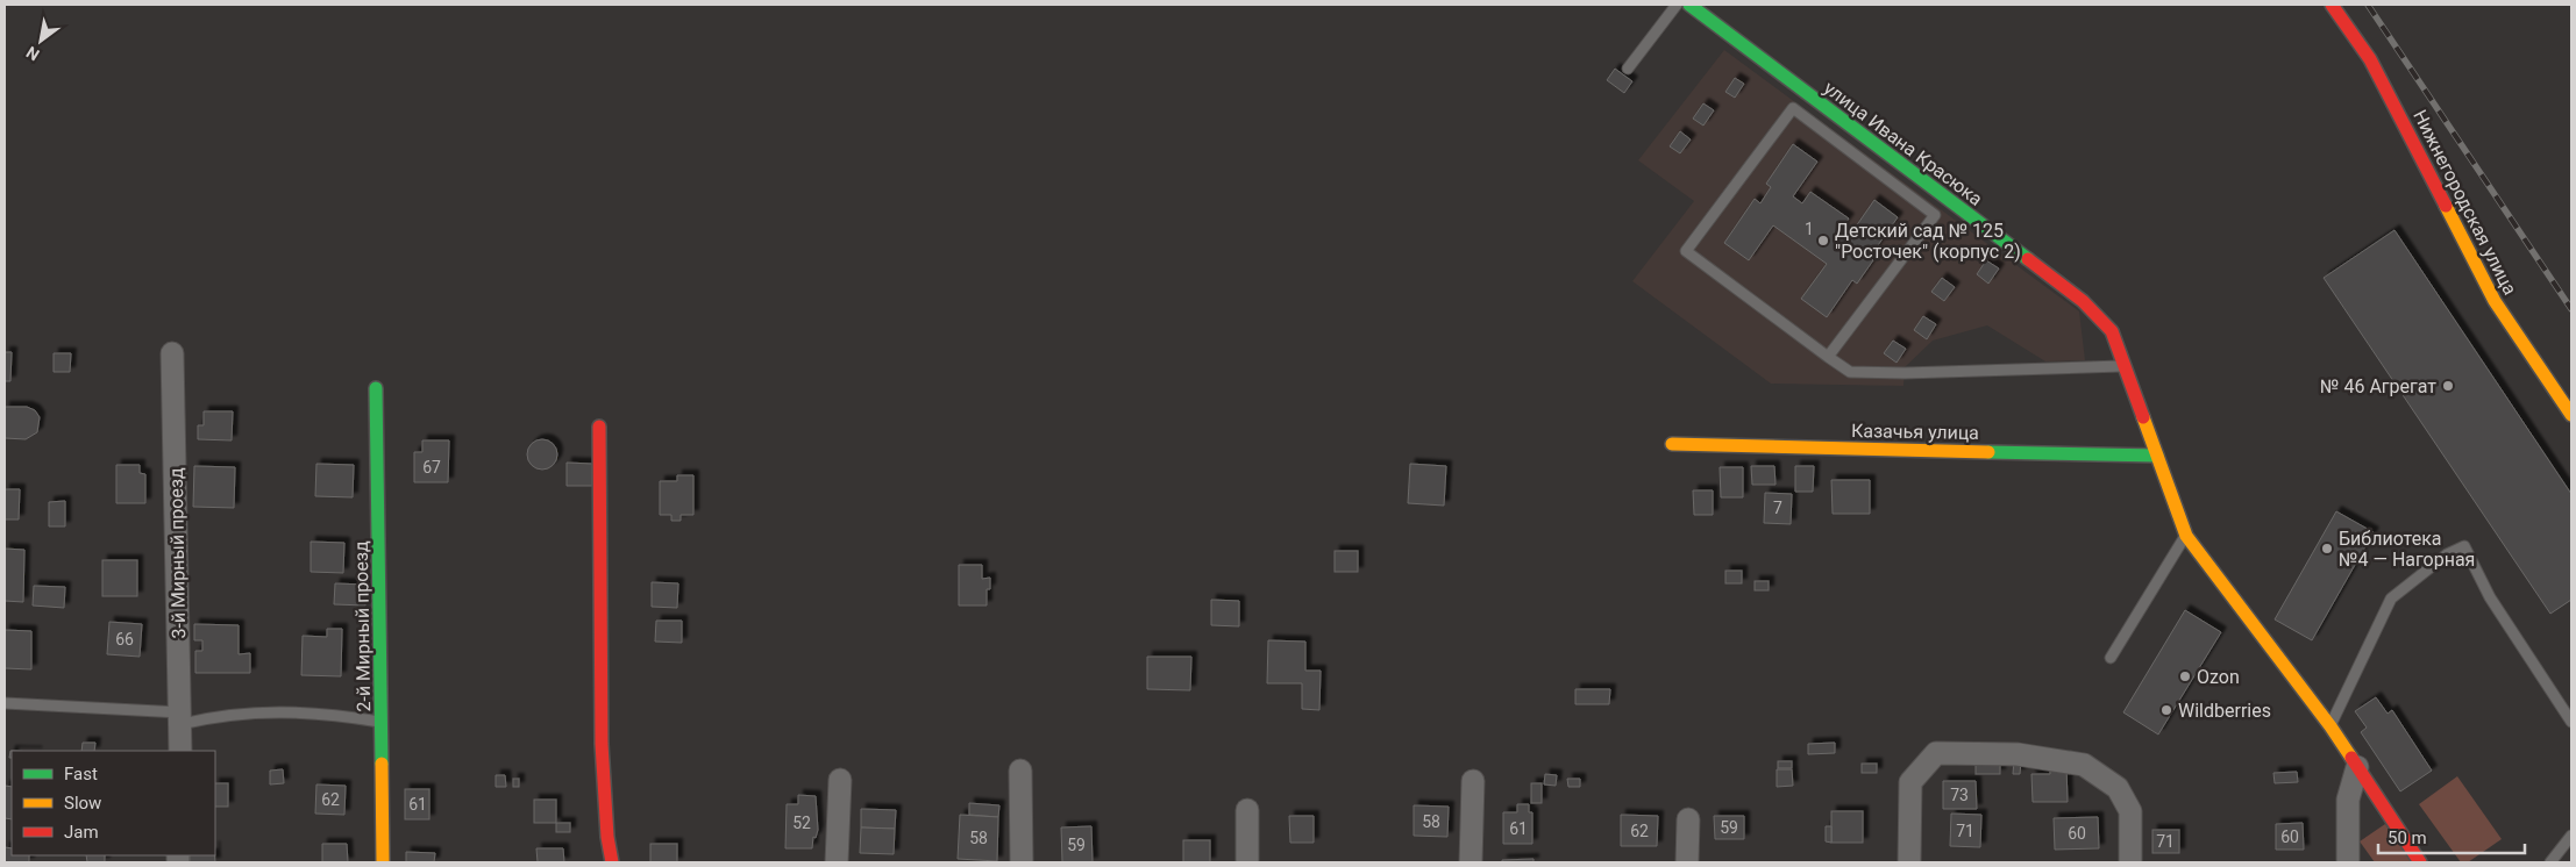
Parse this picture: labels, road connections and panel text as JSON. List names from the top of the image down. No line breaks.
{"streets":{"street":["улица Ивана Красюка","Нижнегородская улица","Казачья улица","3-й Мирный проезд","2-й Мирный проезд"]},"crossings":[["улица Ивана Красюка","Казачья улица"]],"places":["Детский сад № 125 \"Росточек\" (корпус 2)","№ 46 Агрегат","Библиотека №4 — Нагорная","Ozon","Wildberries"],"house_numbers":["1","67","7","66","73","62","61","58","52","59","61","62","71","60","60","58","71","59"],"legend":["Fast","Slow","Jam"],"scale_bar":"50 m","north":"bottom left"}
